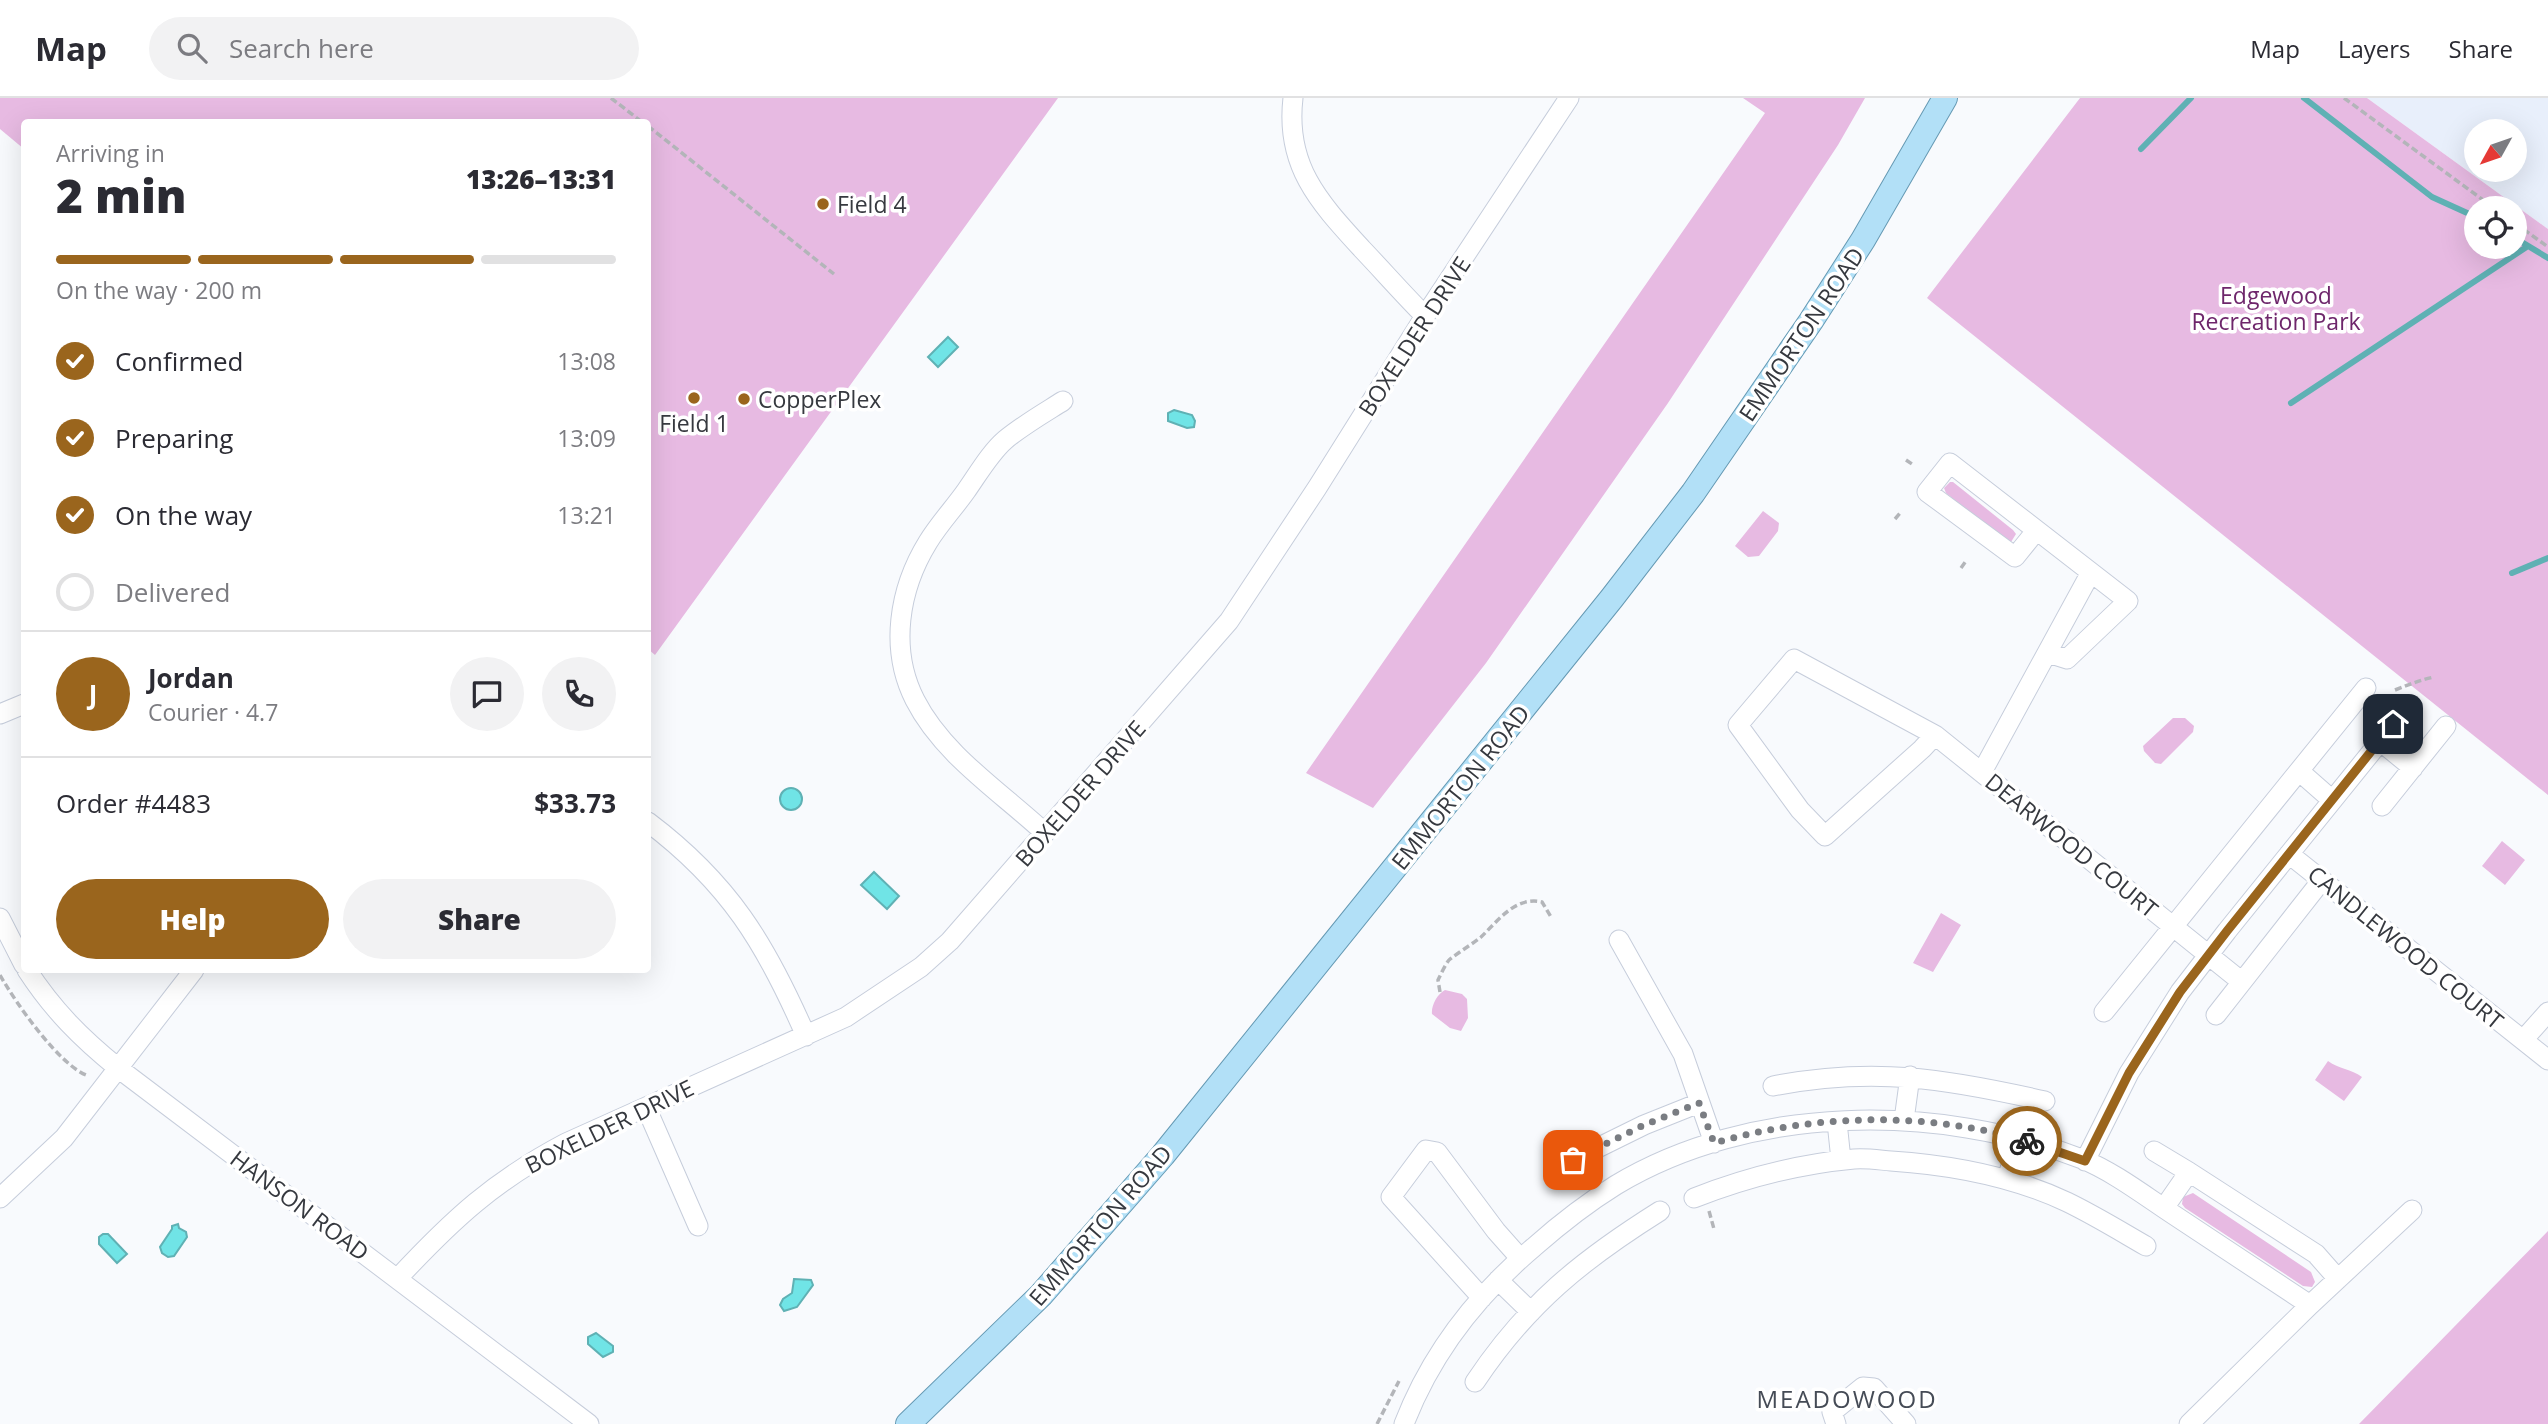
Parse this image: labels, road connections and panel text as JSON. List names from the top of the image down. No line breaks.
{"streets":{"main road":["EMMORTON ROAD"],"street":["BOXELDER DRIVE","DEARWOOD COURT","CANDLEWOOD COURT","HANSON ROAD"]},"crossings":[["BOXELDER DRIVE","HANSON ROAD"]],"districts":["MEADOWOOD"],"parks":["Edgewood Recreation Park"],"places":["Field 4","Field 1","CopperPlex"],"north":"bottom left","page":{"header":"Map","search":"Search here","nav":["Map","Layers","Share"],"heading":["2 min","Arriving in","13:26–13:31"],"panel":["Jordan","Courier · 4.7","Order #4483","$33.73"],"bar":"On the way · 200 m","list":[["Confirmed","13:08"],["Preparing","13:09"],["On the way","13:21"],"Delivered"],"round":"J","buttons":["Help","Share"]}}
